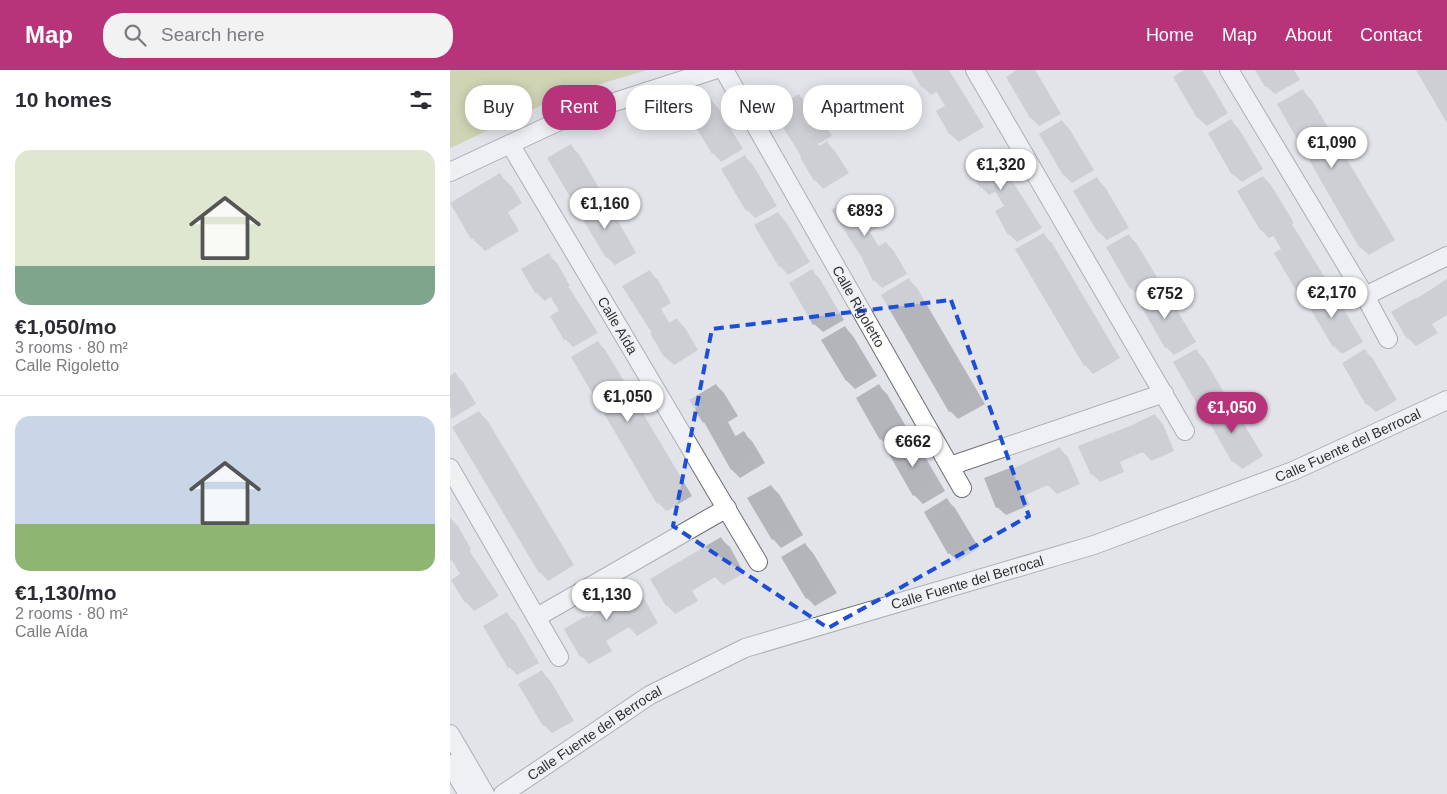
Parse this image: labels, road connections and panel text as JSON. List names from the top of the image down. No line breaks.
{"streets":{"street":["Calle Rigoletto","Calle Aída","Calle Fuente del Berrocal"]},"page":{"header":"Map","search":"Search here","nav":["Home","Map","About","Contact"],"heading":"10 homes","chip":["Buy","Rent","Filters","New","Apartment"],"price":["€1,090","€1,320","€1,160","€893","€2,170","€752","€1,050","€1,050","€662","€1,130"],"list":[{"name":"€1,050/mo","note":"3 rooms · 80 m² · Calle Rigoletto"},{"name":"€1,130/mo","note":"2 rooms · 80 m² · Calle Aída"}]}}
